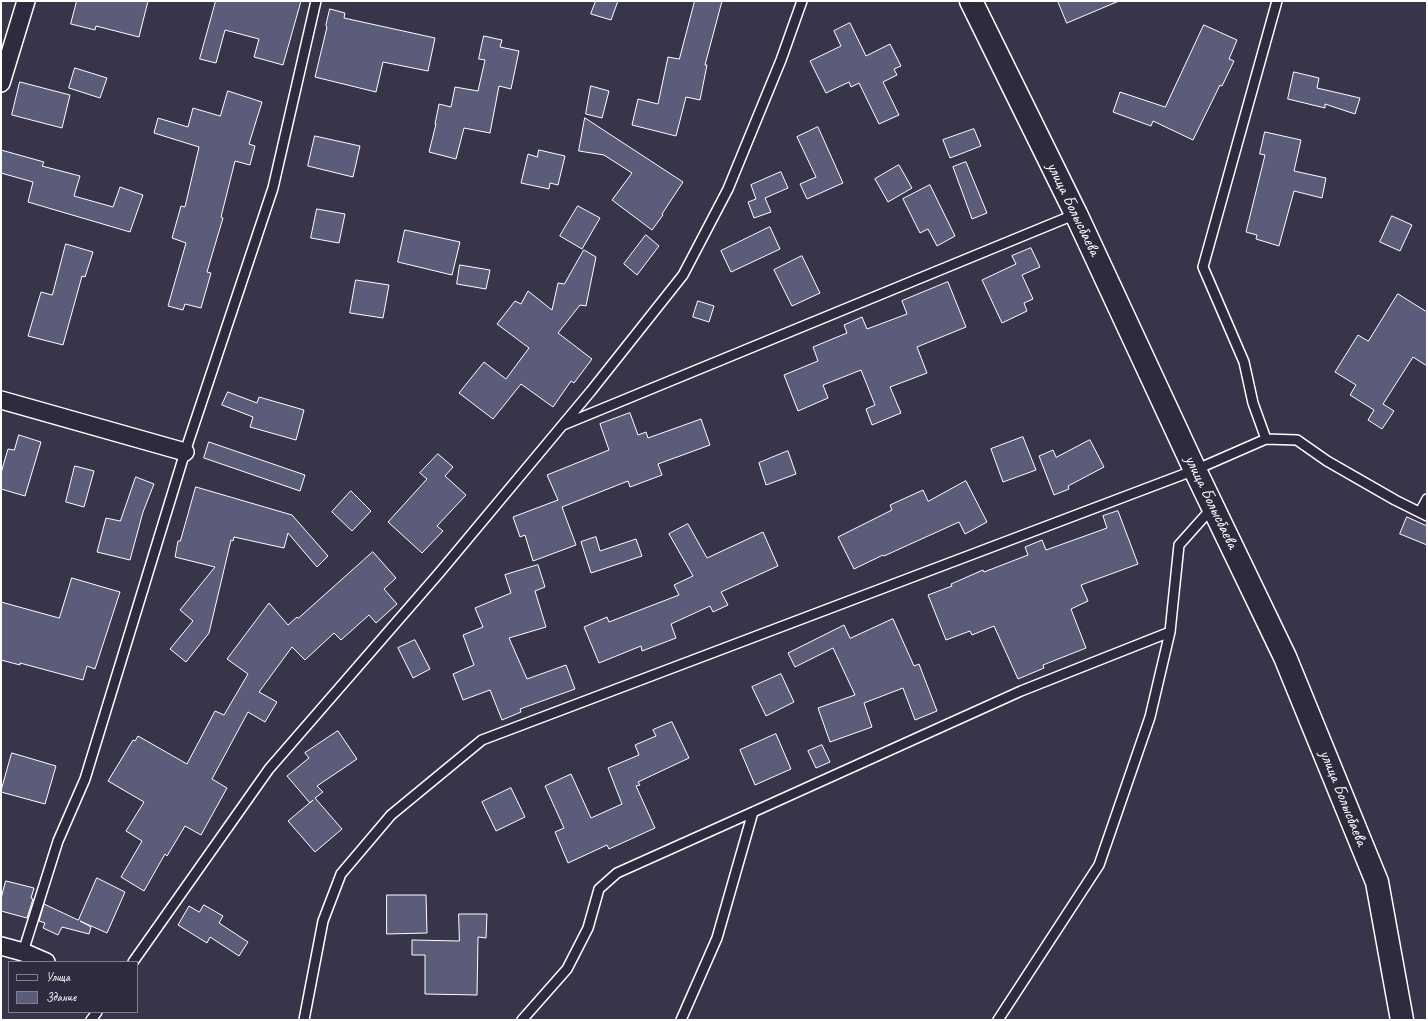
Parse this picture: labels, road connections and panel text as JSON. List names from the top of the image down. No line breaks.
{"streets":{"street":["улица Болысбаева"]},"legend":["Улица","Здание"]}
